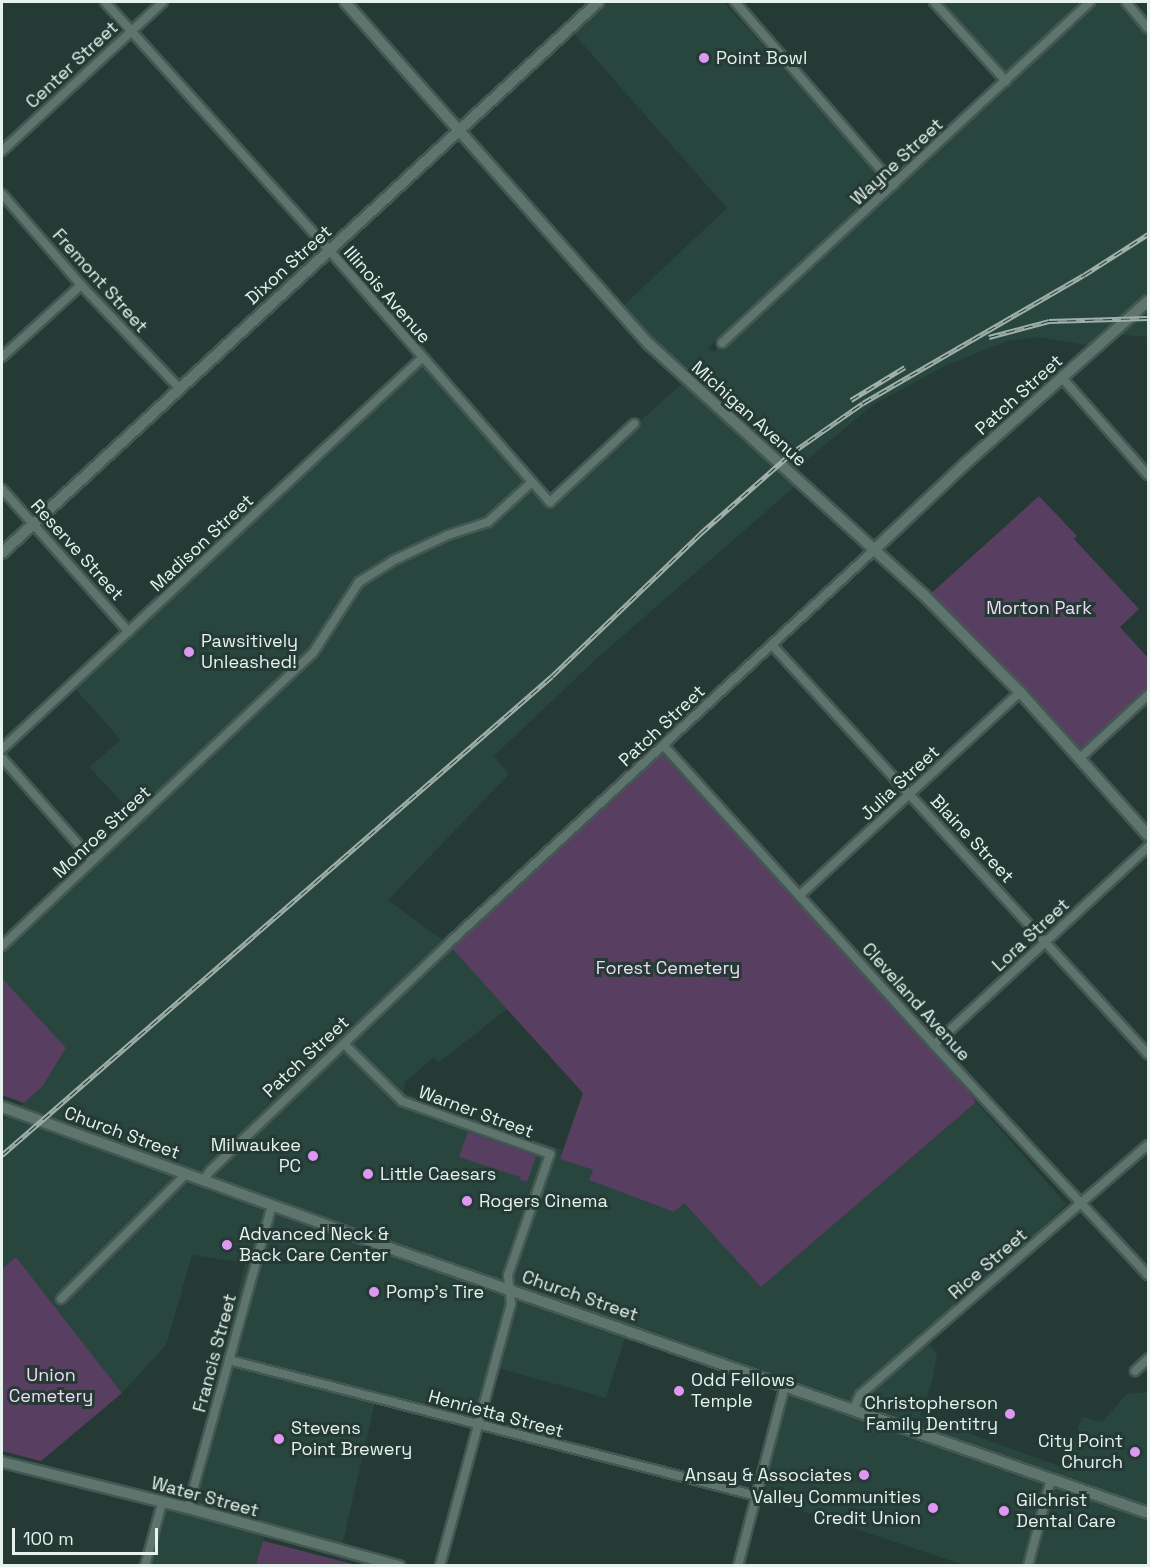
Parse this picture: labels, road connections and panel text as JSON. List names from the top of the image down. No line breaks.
{"streets":{"street":["Center Street","Wayne Street","Dixon Street","Fremont Street","Illinois Avenue","Patch Street","Michigan Avenue","Madison Street","Reserve Street","Julia Street","Monroe Street","Blaine Street","Lora Street","Cleveland Avenue","Warner Street","Church Street","Rice Street","Francis Street","Henrietta Street","Water Street"]},"crossings":[["Center Street","Illinois Avenue"],["Dixon Street","Fremont Street"],["Dixon Street","Illinois Avenue"],["Dixon Street","Michigan Avenue"],["Dixon Street","Reserve Street"],["Illinois Avenue","Madison Street"],["Illinois Avenue","Monroe Street"],["Patch Street","Michigan Avenue"],["Patch Street","Blaine Street"],["Patch Street","Cleveland Avenue"],["Patch Street","Warner Street"],["Patch Street","Church Street"],["Michigan Avenue","Julia Street"],["Madison Street","Reserve Street"],["Julia Street","Blaine Street"],["Julia Street","Cleveland Avenue"],["Blaine Street","Lora Street"],["Lora Street","Cleveland Avenue"],["Cleveland Avenue","Rice Street"],["Warner Street","Church Street"],["Church Street","Rice Street"],["Church Street","Francis Street"],["Francis Street","Henrietta Street"],["Francis Street","Water Street"]],"parks":["Morton Park","Forest Cemetery","Union Cemetery"],"places":["Point Bowl","Pawsitively Unleashed!","Milwaukee PC","Little Caesars","Rogers Cinema","Advanced Neck & Back Care Center","Pomp's Tire","Odd Fellows Temple","Christopherson Family Dentitry","Stevens Point Brewery","City Point Church","Ansay & Associates","Valley Communities Credit Union","Gilchrist Dental Care"],"scale_bar":"100 m"}
